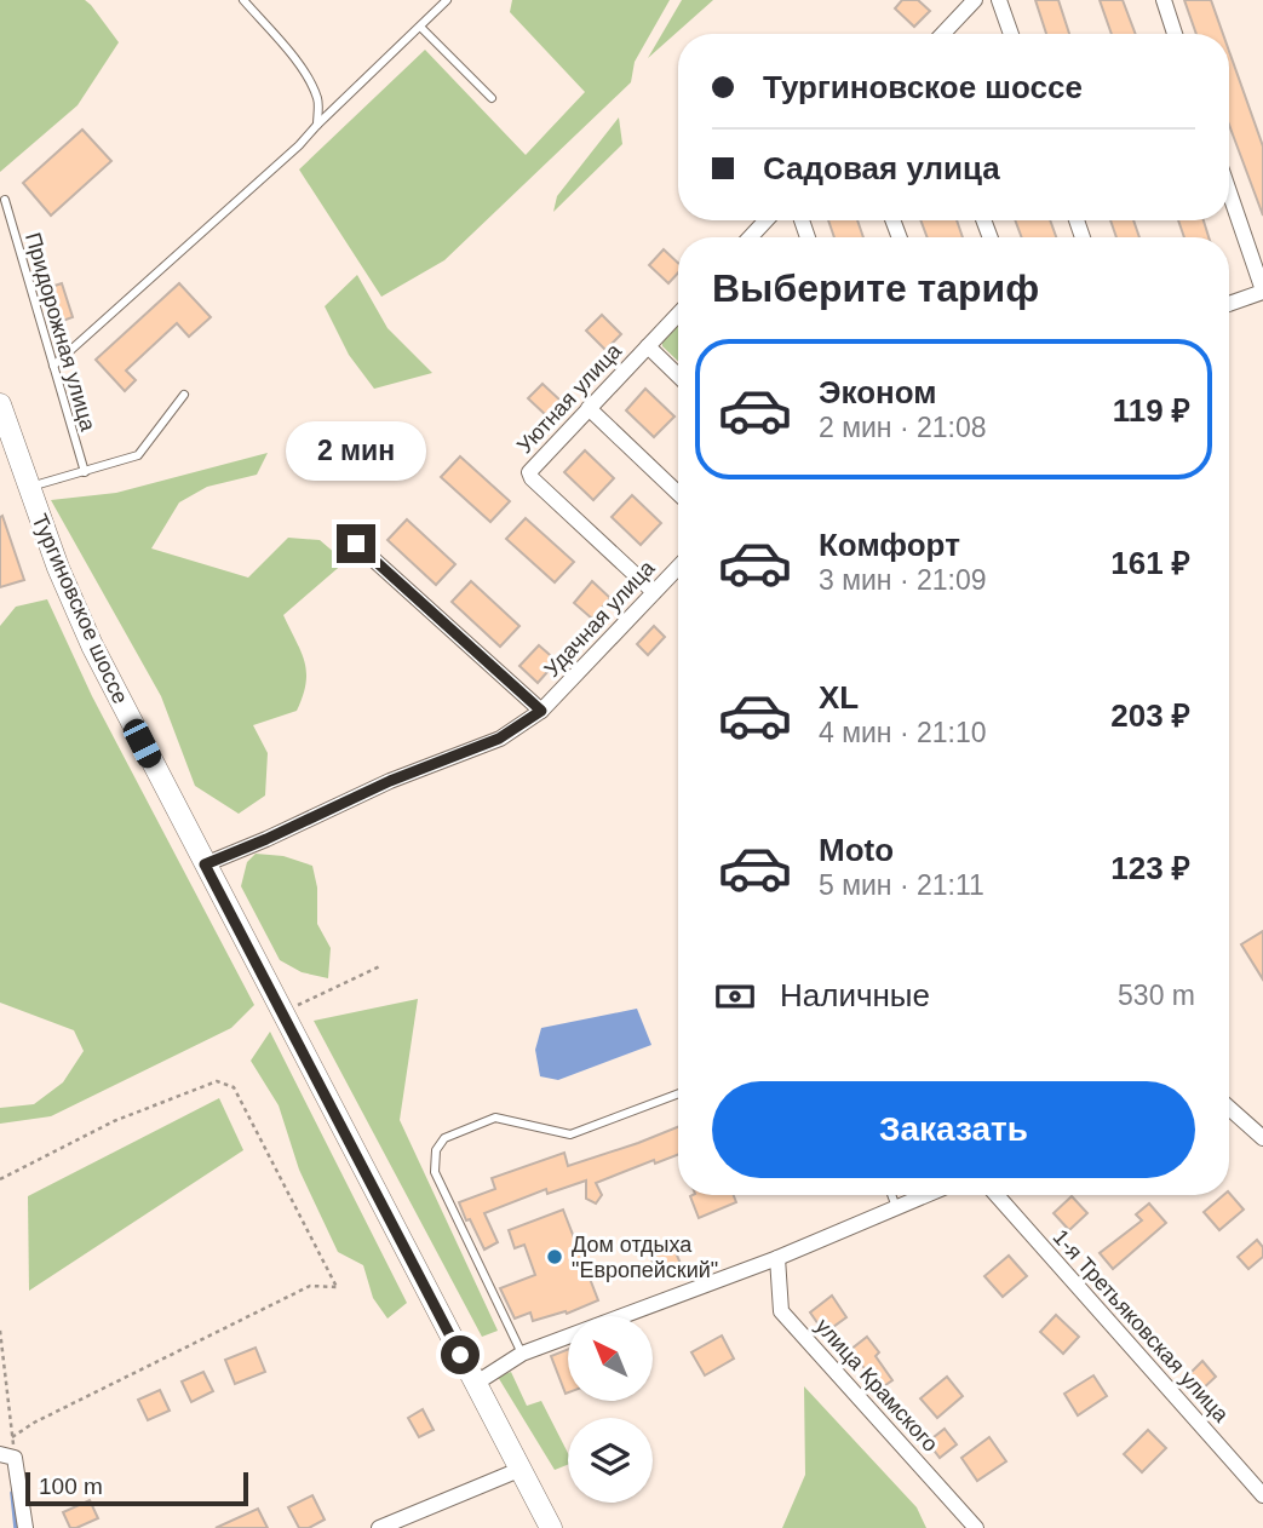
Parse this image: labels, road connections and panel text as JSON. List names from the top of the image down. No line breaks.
{"streets":{"main road":["Тургиновское шоссе"],"street":["Уютная улица","Удачная улица","1-я Третьяковская улица","улица Крамского"],"lane":["Придорожная улица"]},"crossings":[["Уютная улица","Удачная улица"],["Тургиновское шоссе","Удачная улица"]],"places":["Дом отдыха \"Европейский\""],"scale_bar":"100 m","north":"top left","page":{"banner":["Тургиновское шоссе","Садовая улица"],"heading":"Выберите тариф","list":[{"name":"Эконом","note":"2 мин · 21:08","value":"119 ₽"},{"name":"Комфорт","note":"3 мин · 21:09","value":"161 ₽"},{"name":"XL","note":"4 мин · 21:10","value":"203 ₽"},{"name":"Moto","note":"5 мин · 21:11","value":"123 ₽"}],"bubble":"2 мин","pay":["Наличные","530 m"],"buttons":"Заказать","scale":"100 m"}}
